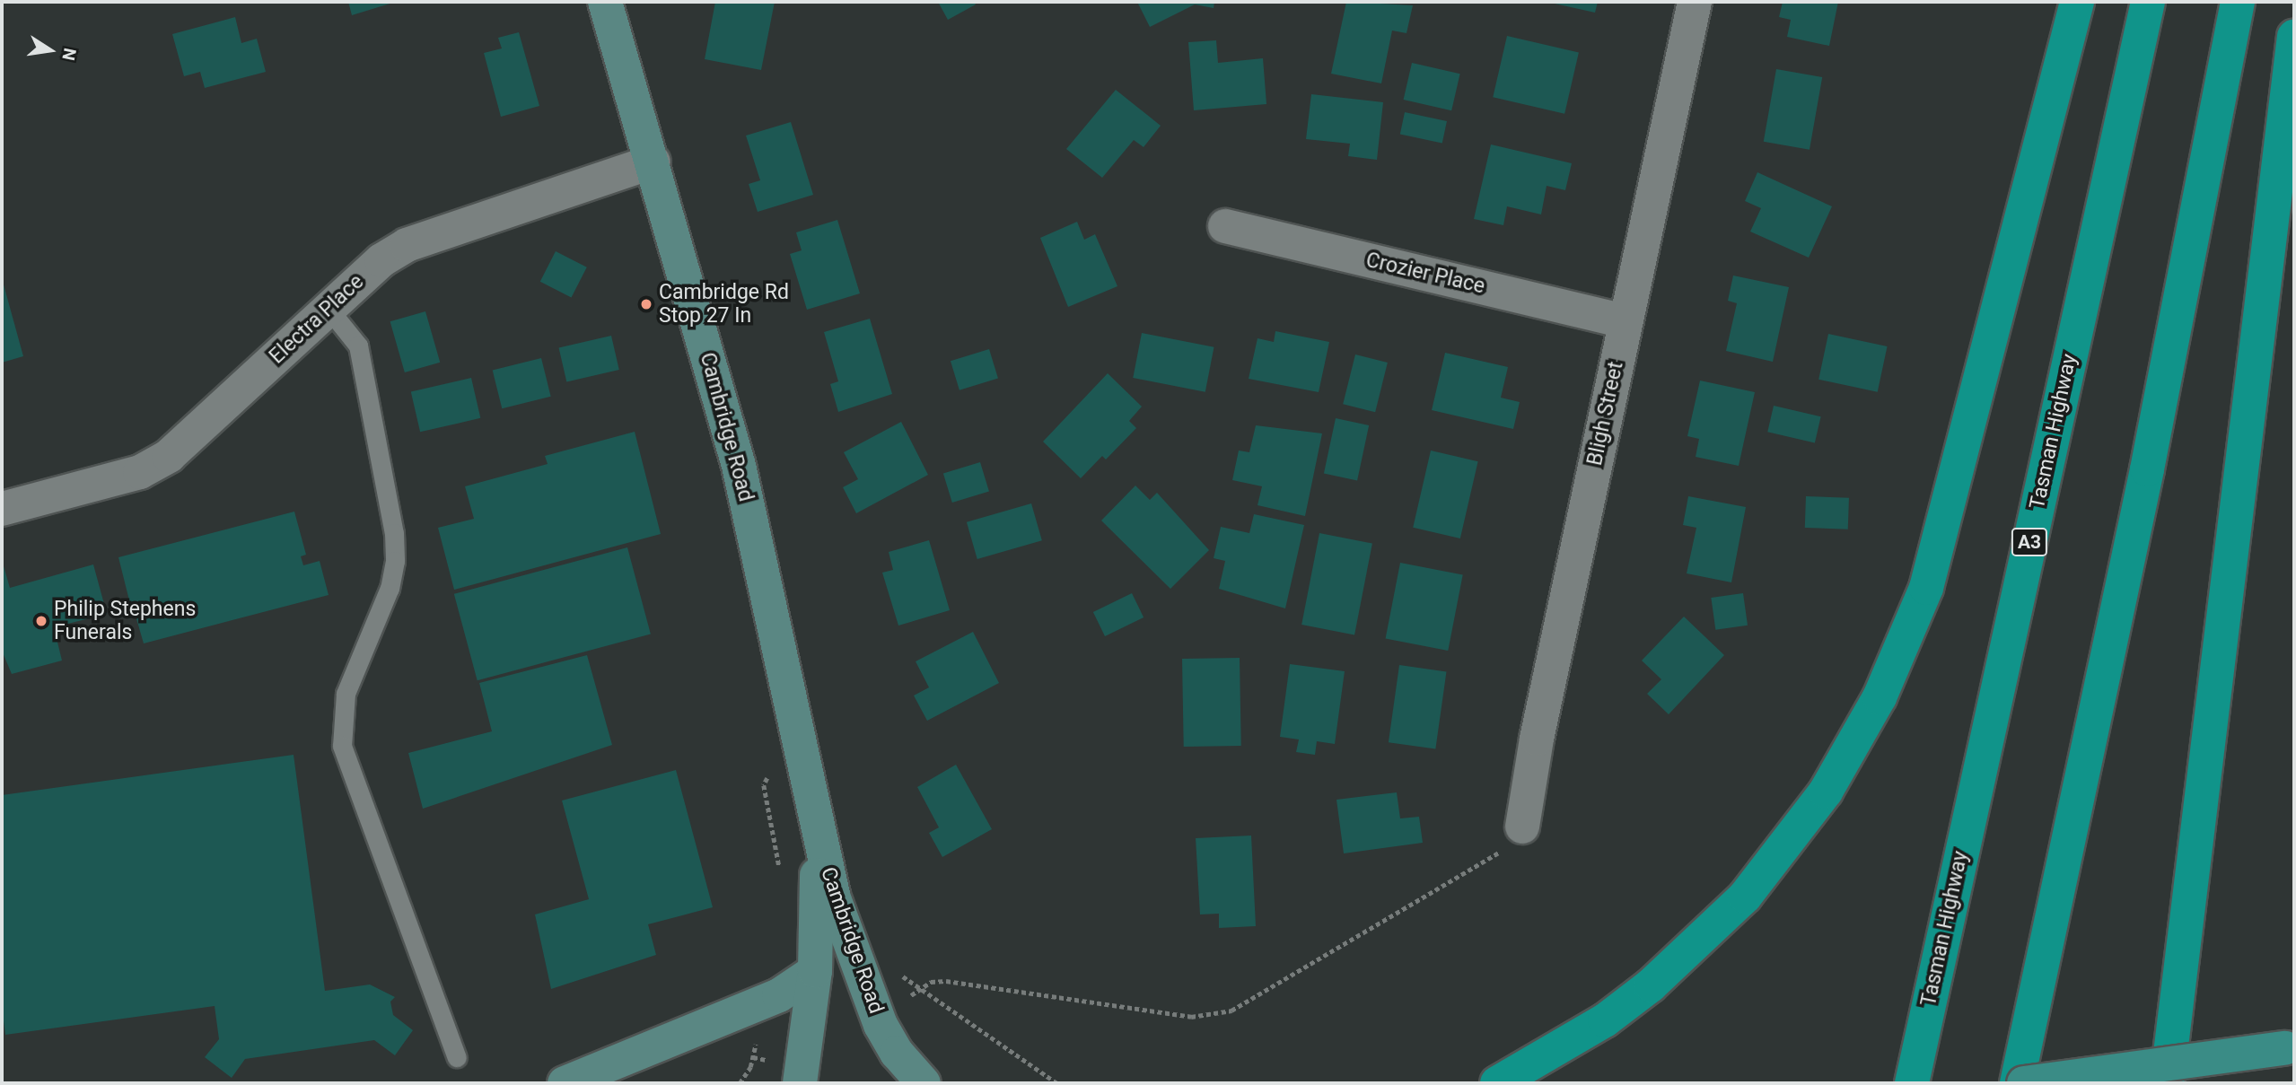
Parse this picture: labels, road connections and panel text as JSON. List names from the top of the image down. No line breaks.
{"streets":{"highway":["Tasman Highway","A3"],"main road":["Cambridge Road"],"street":["Crozier Place","Electra Place","Bligh Street"]},"crossings":[["Crozier Place","Bligh Street"],["Electra Place","Cambridge Road"]],"places":["Cambridge Rd Stop 27 In","Philip Stephens Funerals"],"north":"right"}
